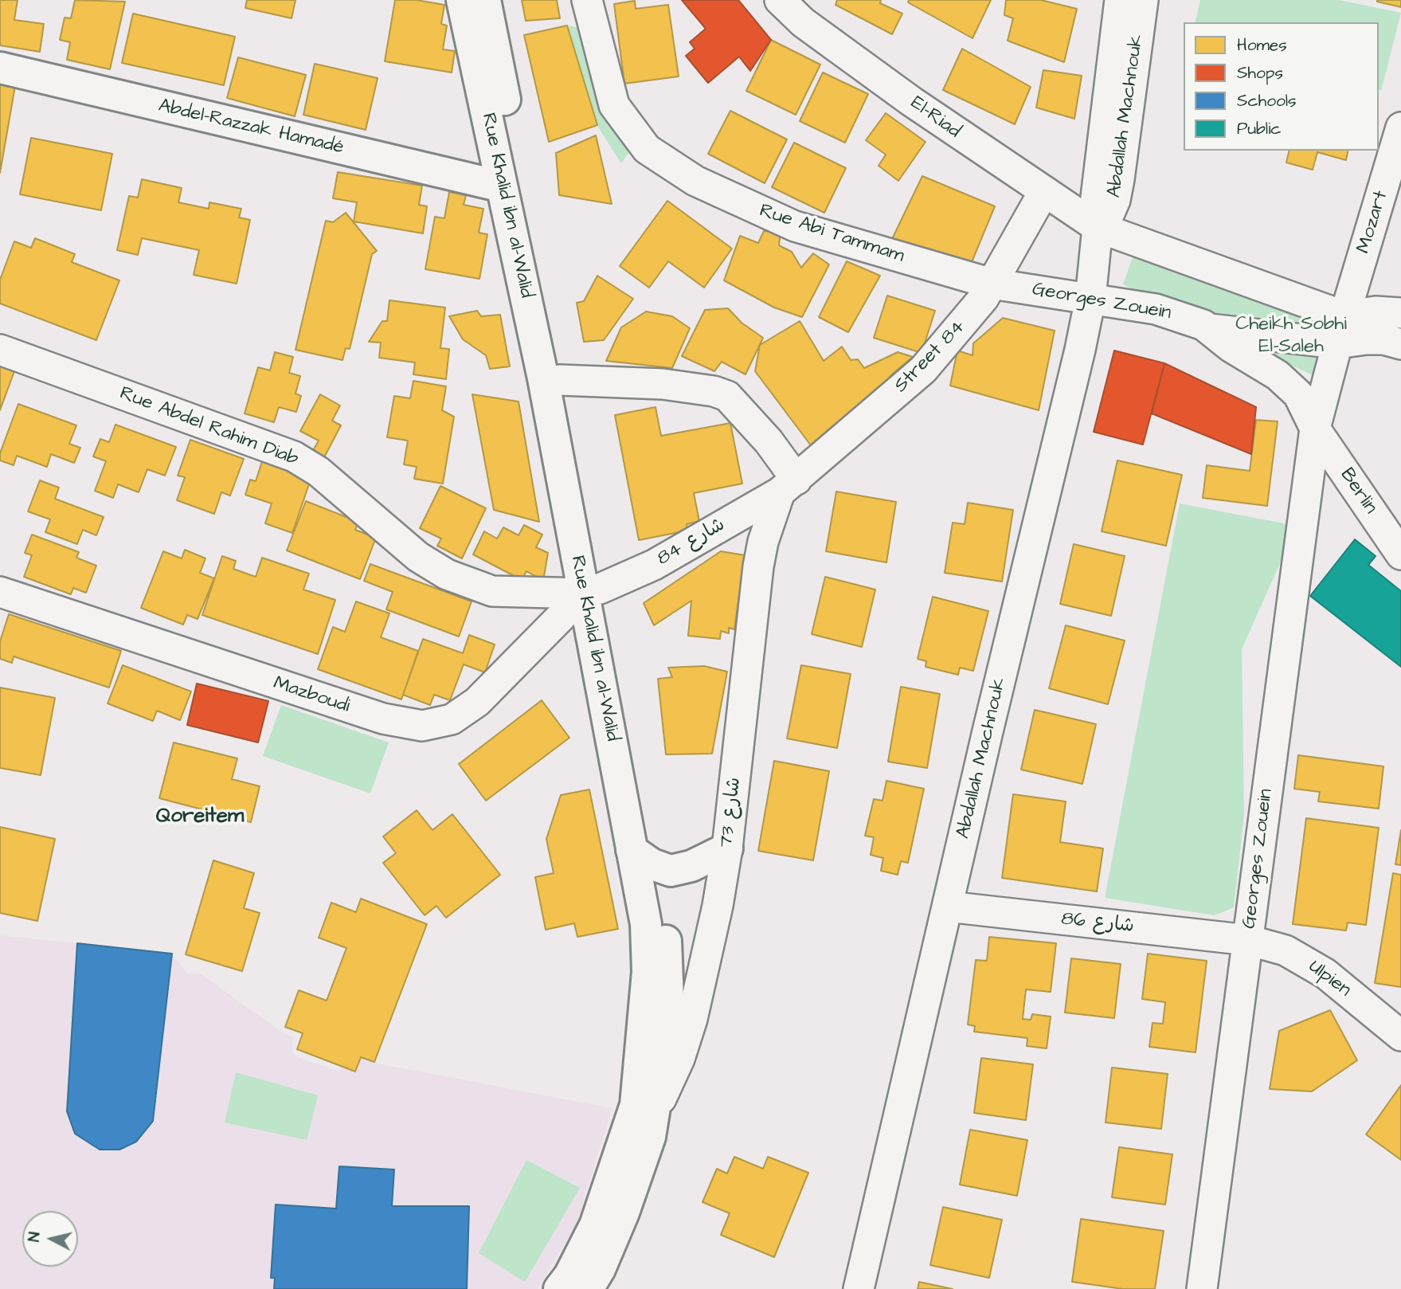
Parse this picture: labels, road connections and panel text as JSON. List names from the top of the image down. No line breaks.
{"streets":{"main road":["Abdel-Razzak Hamadé","Rue Khalid ibn al-Walid"],"street":["Abdallah Machnouk","El-Riad","Mozart","Rue Abi Tammam","Georges Zouein","Street 84","Rue Abdel Rahim Diab","Berlin","شارع 84","Mazboudi","شارع 73","شارع 86","Ulpien"]},"crossings":[["Abdallah Machnouk","El-Riad"],["Abdallah Machnouk","Georges Zouein"],["Abdallah Machnouk","شارع 86"],["El-Riad","Mozart"],["El-Riad","Georges Zouein"],["El-Riad","Street 84"],["Abdel-Razzak Hamadé","Rue Khalid ibn al-Walid"],["Rue Khalid ibn al-Walid","Rue Abdel Rahim Diab"],["Rue Khalid ibn al-Walid","شارع 84"],["Rue Khalid ibn al-Walid","Mazboudi"],["Rue Khalid ibn al-Walid","شارع 73"],["Mozart","Georges Zouein"],["Rue Abi Tammam","Georges Zouein"],["Rue Abi Tammam","Street 84"],["Georges Zouein","Street 84"],["Georges Zouein","Berlin"],["Georges Zouein","شارع 86"],["Georges Zouein","Ulpien"],["Street 84","شارع 84"],["Street 84","شارع 73"],["Rue Abdel Rahim Diab","شارع 84"],["Rue Abdel Rahim Diab","Mazboudi"],["شارع 84","Mazboudi"],["شارع 84","شارع 73"],["شارع 86","Ulpien"]],"districts":["Qoreitem"],"parks":["Cheikh Sobhi El-Saleh"],"legend":["Homes","Shops","Schools","Public"],"north":"left"}
